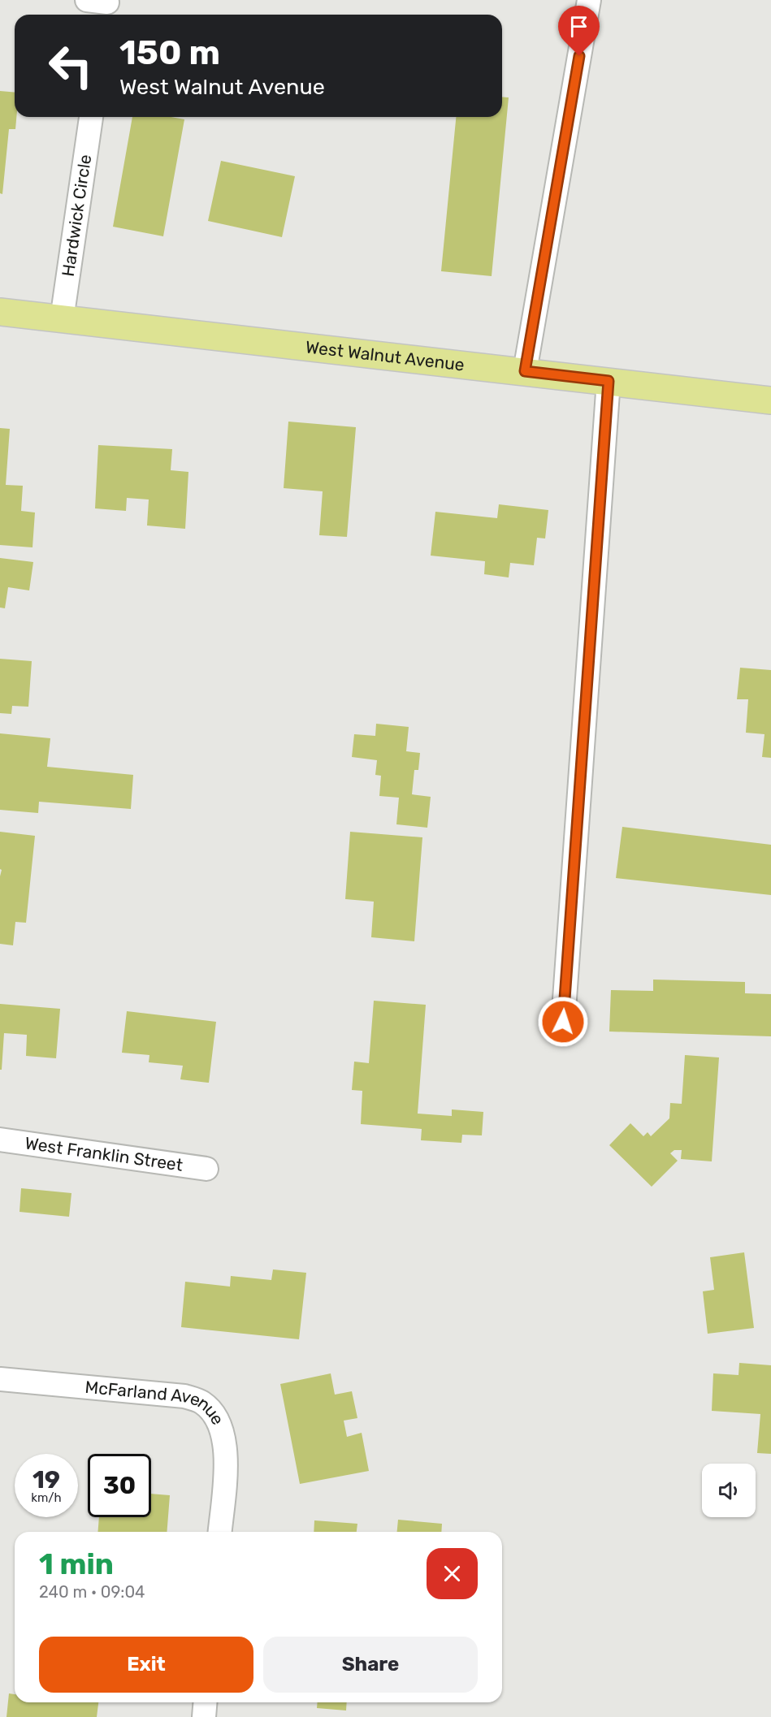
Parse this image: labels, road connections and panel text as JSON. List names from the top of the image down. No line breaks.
{"streets":{"main road":["West Walnut Avenue"],"street":["Hardwick Circle","West Franklin Street","McFarland Avenue"]},"crossings":[["Hardwick Circle","West Walnut Avenue"]],"page":{"turn":["150 m","West Walnut Avenue"],"speed":"19 km/h","limit":"30","heading":["1 min","240 m · 09:04"],"buttons":["Exit","Share"]}}
